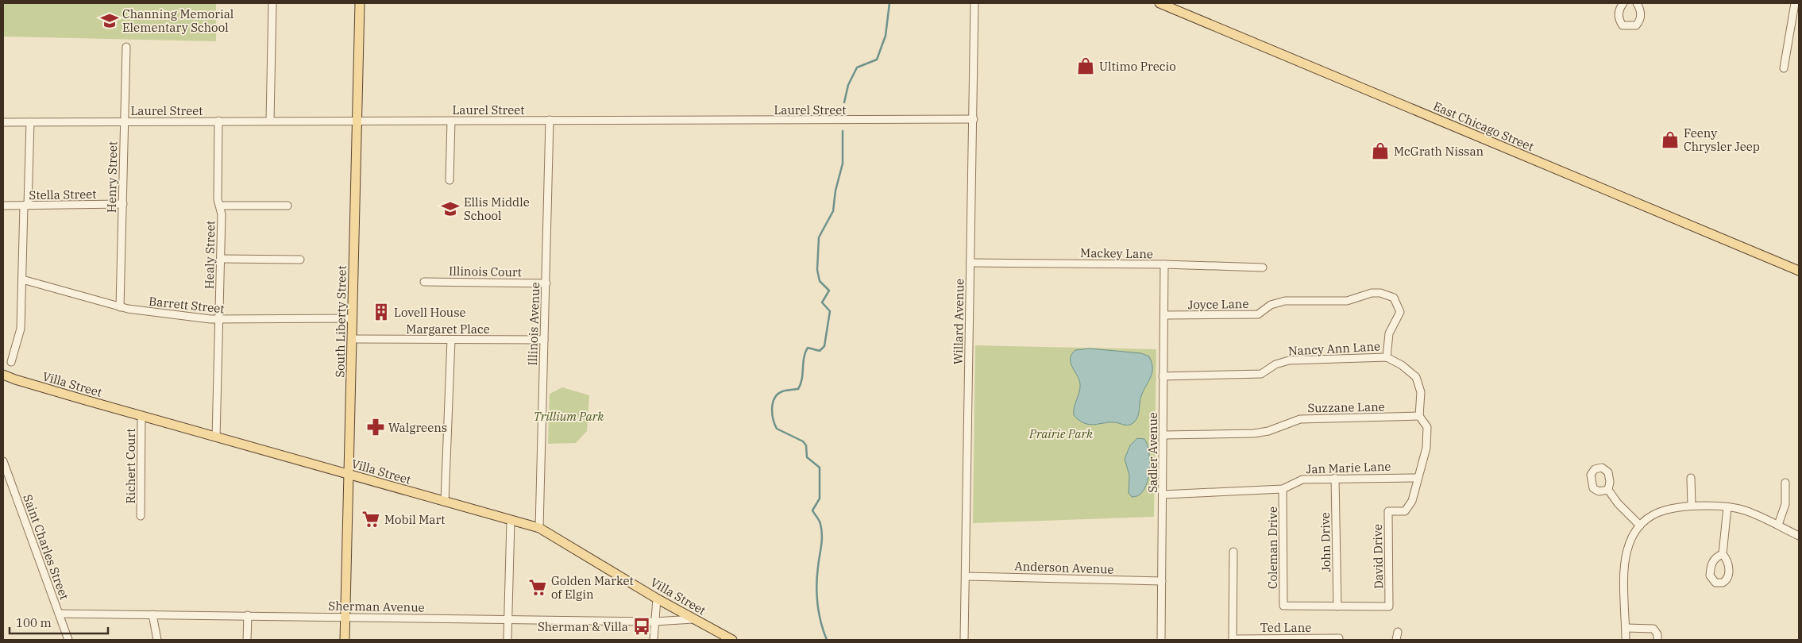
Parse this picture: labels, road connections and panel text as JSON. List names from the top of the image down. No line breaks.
{"streets":{"main road":["East Chicago Street","South Liberty Street","Villa Street"],"street":["Laurel Street","Henry Street","Stella Street","Mackey Lane","Healy Street","Illinois Court","Joyce Lane","Barrett Street","Willard Avenue","Illinois Avenue","Margaret Place","Nancy Ann Lane","Suzzane Lane","Sadler Avenue","Richert Court","Jan Marie Lane","John Drive","Saint Charles Street","Coleman Drive","David Drive","Anderson Avenue","Sherman Avenue","Ted Lane"]},"crossings":[["Laurel Street","Henry Street"],["Laurel Street","Healy Street"],["Laurel Street","South Liberty Street"],["Laurel Street","Willard Avenue"],["Laurel Street","Illinois Avenue"],["Henry Street","Stella Street"],["Henry Street","Barrett Street"],["Mackey Lane","Willard Avenue"],["Mackey Lane","Sadler Avenue"],["Healy Street","Barrett Street"],["Healy Street","Villa Street"],["Illinois Court","Illinois Avenue"],["Joyce Lane","Nancy Ann Lane"],["Joyce Lane","Sadler Avenue"],["Barrett Street","South Liberty Street"],["South Liberty Street","Margaret Place"],["South Liberty Street","Villa Street"],["South Liberty Street","Sherman Avenue"],["Willard Avenue","Anderson Avenue"],["Illinois Avenue","Margaret Place"],["Illinois Avenue","Villa Street"],["Nancy Ann Lane","Suzzane Lane"],["Nancy Ann Lane","Sadler Avenue"],["Villa Street","Richert Court"],["Villa Street","Sherman Avenue"],["Suzzane Lane","Sadler Avenue"],["Sadler Avenue","Jan Marie Lane"],["Sadler Avenue","Anderson Avenue"],["Jan Marie Lane","John Drive"],["Jan Marie Lane","Coleman Drive"],["Jan Marie Lane","David Drive"],["John Drive","Coleman Drive"],["John Drive","David Drive"],["Saint Charles Street","Sherman Avenue"],["Coleman Drive","David Drive"]],"parks":["Trillium Park","Prairie Park"],"places":{"school or university":["Channing Memorial Elementary School","Ellis Middle School"],"shop":["Ultimo Precio","Feeny Chrysler Jeep","McGrath Nissan"],"building":["Lovell House"],"pharmacy":["Walgreens"],"supermarket":["Mobil Mart","Golden Market of Elgin"],"bus stop":["Sherman & Villa"]},"scale_bar":"100 m"}
